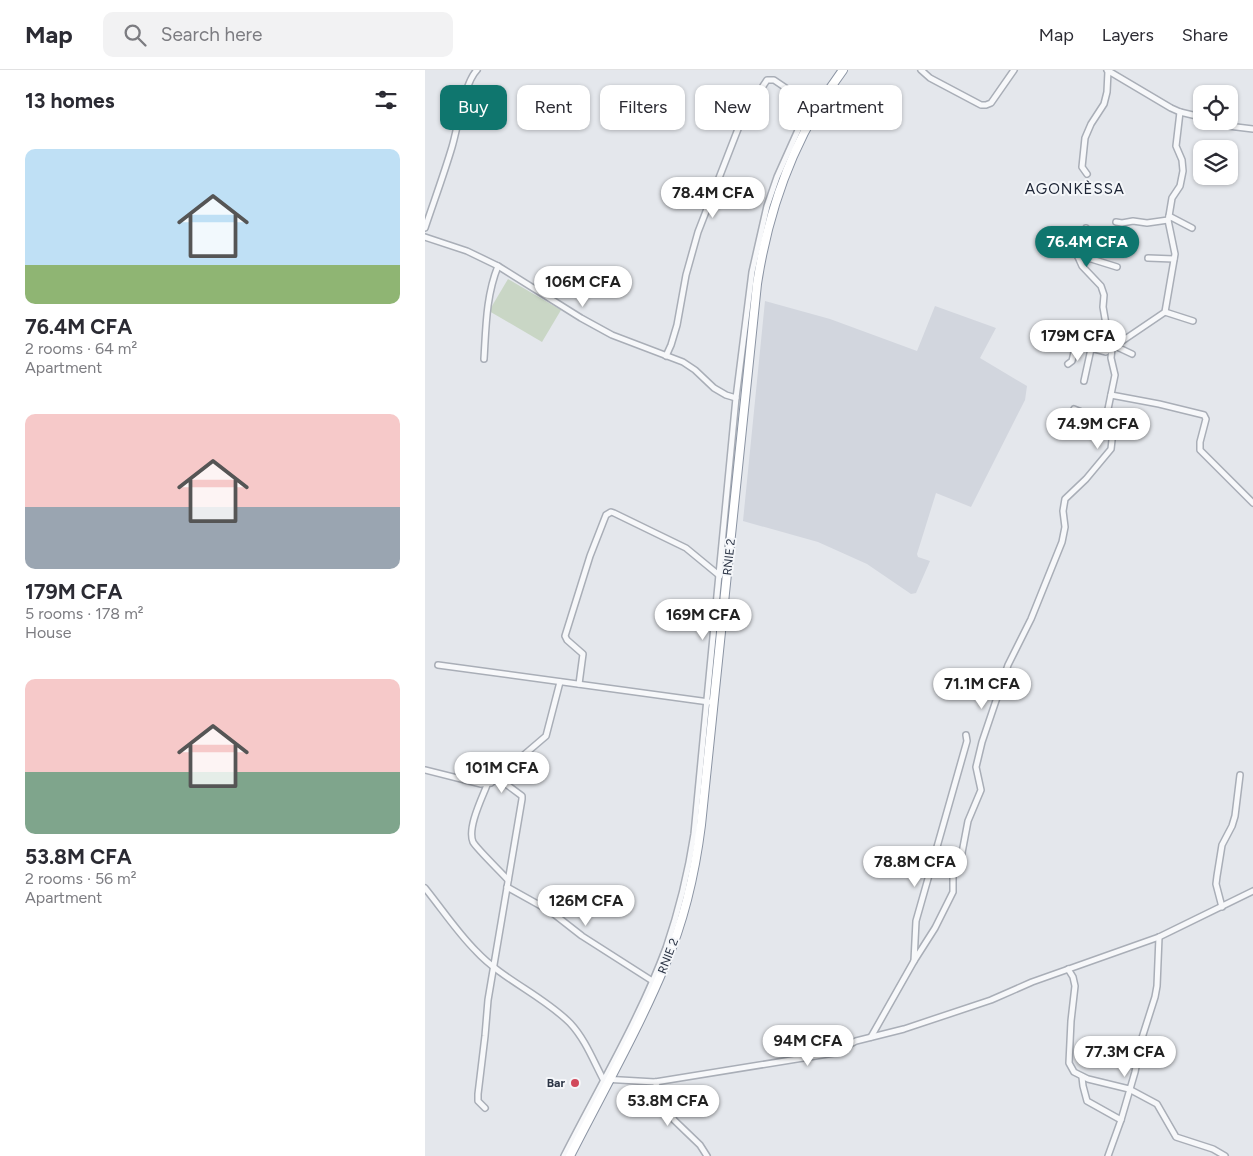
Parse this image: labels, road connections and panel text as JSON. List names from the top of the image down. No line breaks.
{"streets":{"highway":["RNIE 2"]},"districts":["AGONKÈSSA"],"places":["Bar"],"page":{"header":"Map","search":"Search here","nav":["Map","Layers","Share"],"heading":"13 homes","chip":["Buy","Rent","Filters","New","Apartment"],"list":[{"name":"76.4M CFA","note":"2 rooms · 64 m² · Apartment"},{"name":"179M CFA","note":"5 rooms · 178 m² · House"},{"name":"53.8M CFA","note":"2 rooms · 56 m² · Apartment"}],"price":["78.4M CFA","76.4M CFA","106M CFA","179M CFA","74.9M CFA","169M CFA","71.1M CFA","101M CFA","78.8M CFA","126M CFA","94M CFA","77.3M CFA","53.8M CFA"]}}
